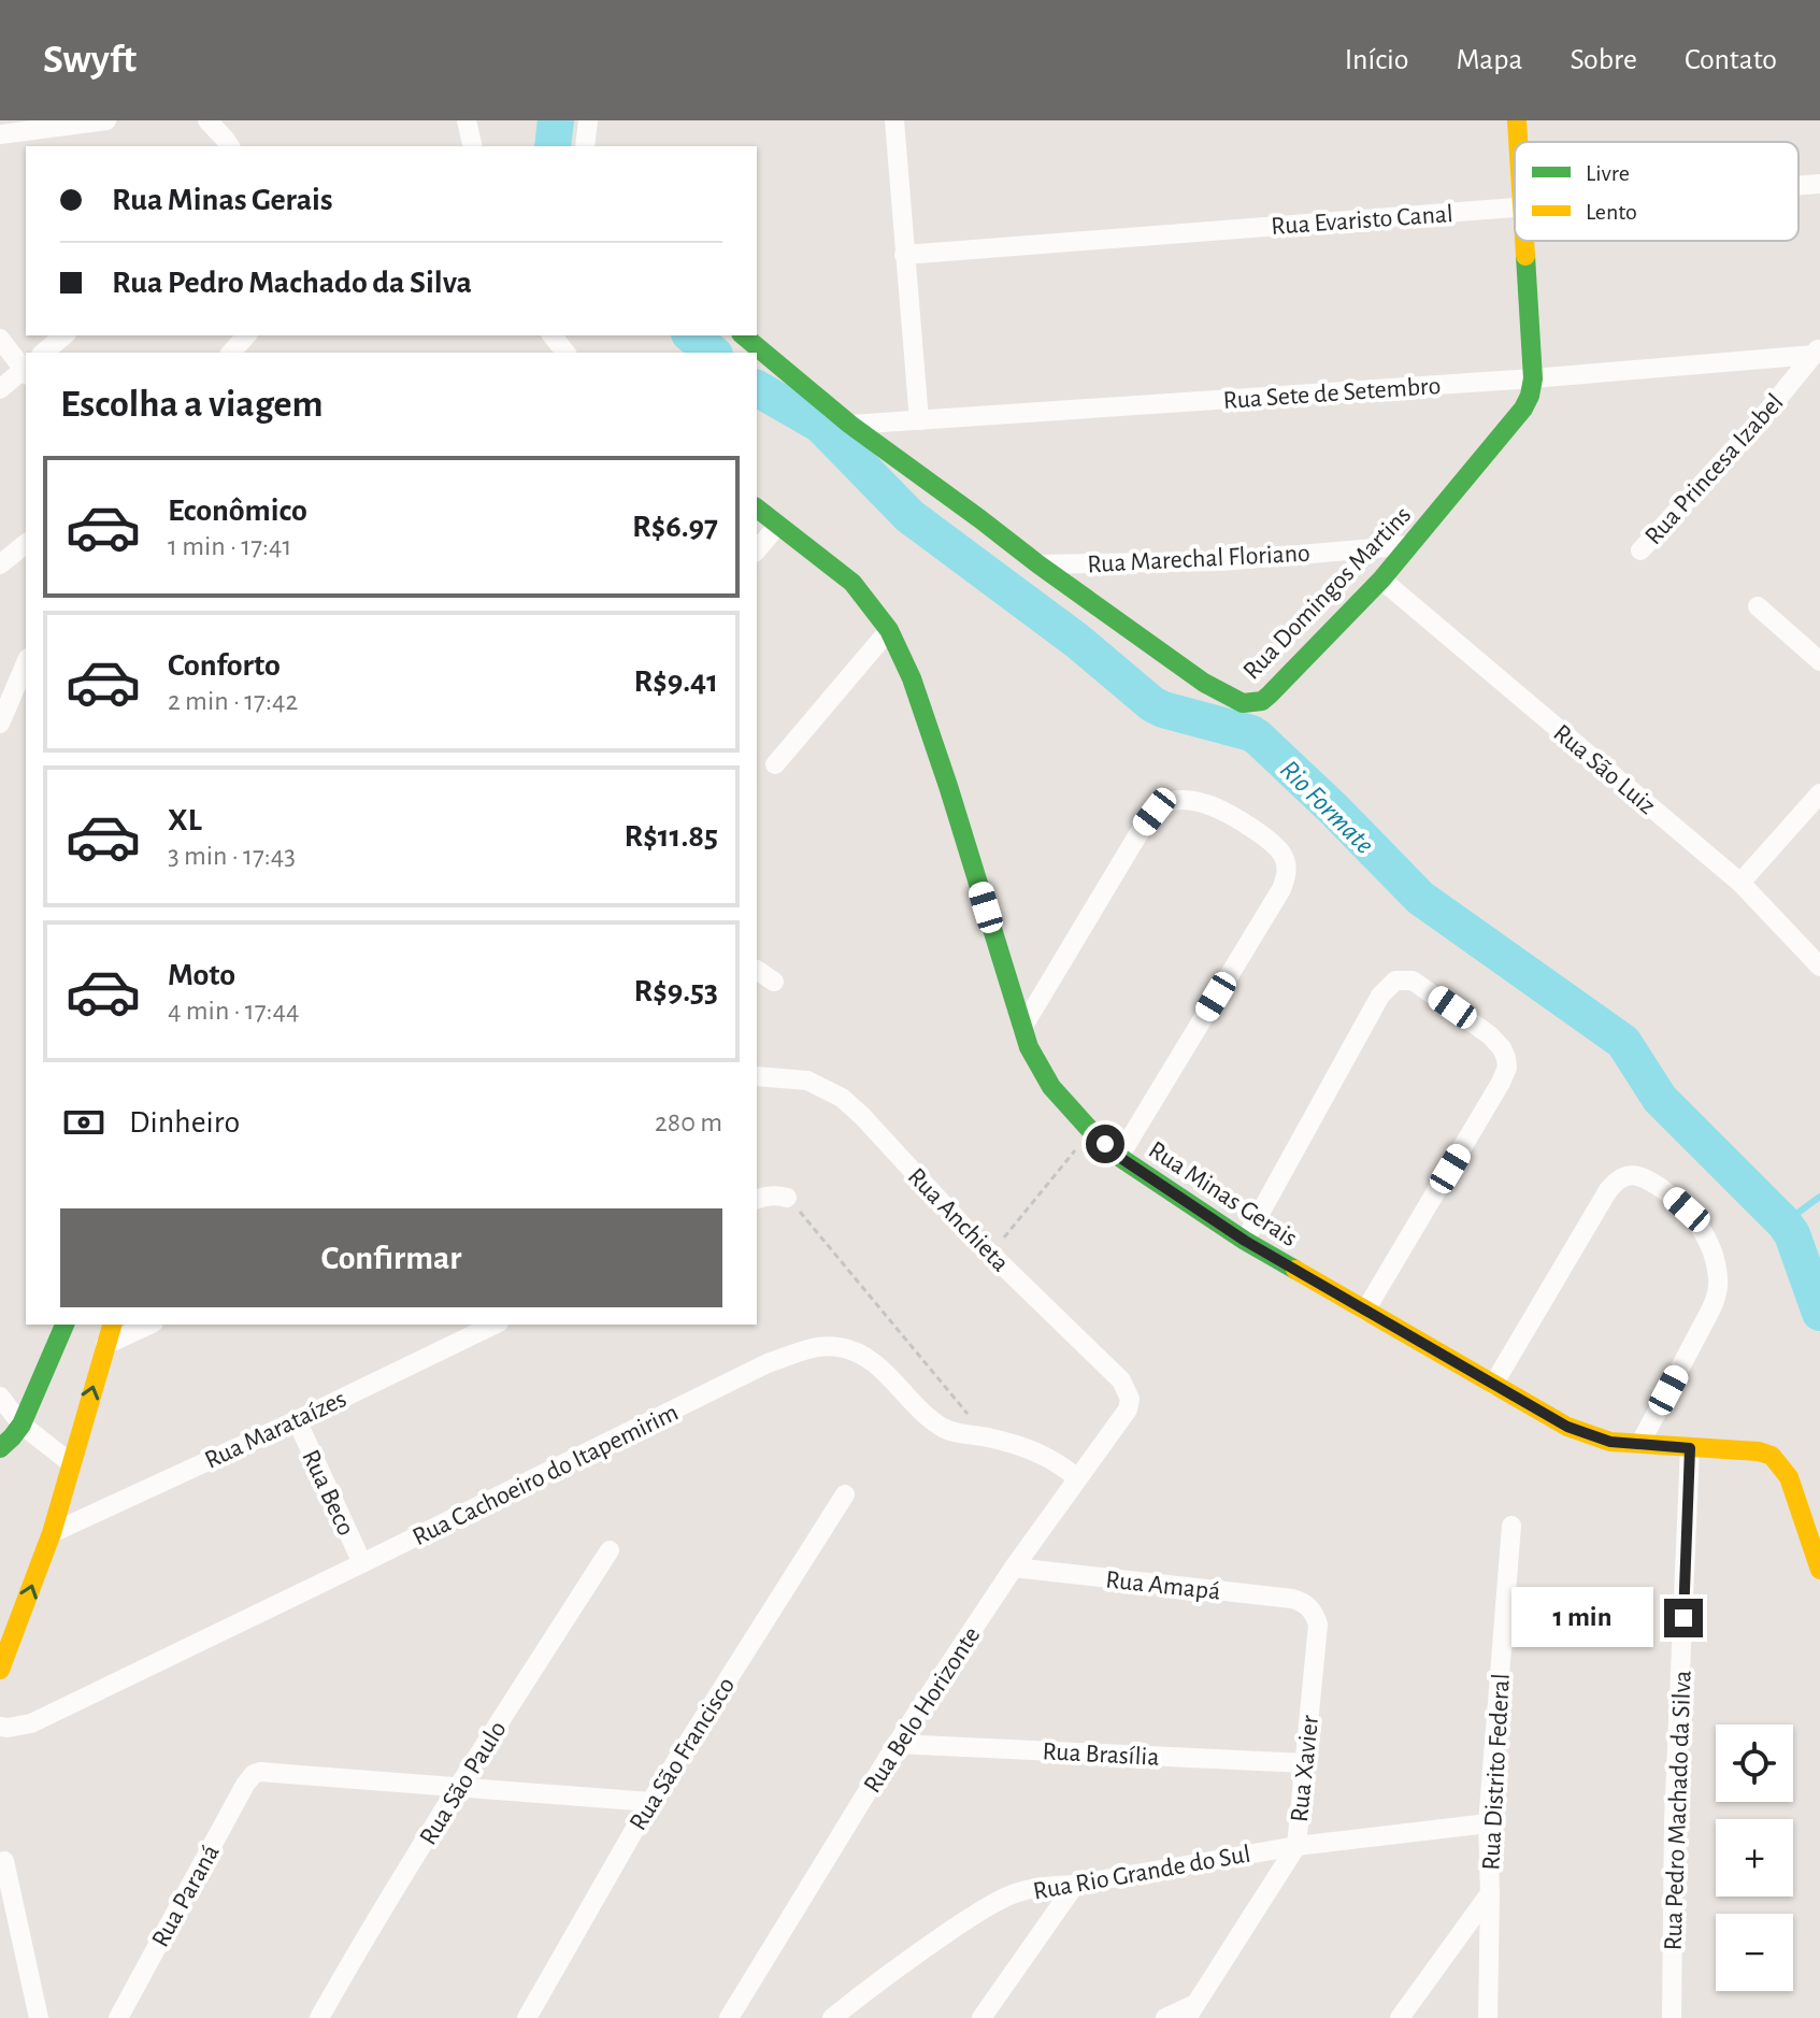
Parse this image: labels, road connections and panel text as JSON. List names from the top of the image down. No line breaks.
{"streets":{"street":["Rua Evaristo Canal","Rua Sete de Setembro","Rua Princesa Izabel","Rua Marechal Floriano","Rua Domingos Martins","Rua São Luiz","Rua Minas Gerais","Rua Anchieta","Rua Marataízes","Rua Cachoeiro do Itapemirim","Rua Beco","Rua Amapá","Rua Belo Horizonte","Rua São Francisco","Rua Brasília","Rua Xavier","Rua Distrito Federal","Rua São Paulo","Rua Pedro Machado da Silva","Rua Rio Grande do Sul","Rua Paraná"]},"crossings":[["Rua Sete de Setembro","Rua Princesa Izabel"],["Rua Sete de Setembro","Rua Domingos Martins"],["Rua Marechal Floriano","Rua Domingos Martins"],["Rua Domingos Martins","Rua São Luiz"],["Rua Minas Gerais","Rua Pedro Machado da Silva"],["Rua Anchieta","Rua Belo Horizonte"],["Rua Marataízes","Rua Beco"],["Rua Cachoeiro do Itapemirim","Rua Beco"],["Rua Cachoeiro do Itapemirim","Rua Belo Horizonte"],["Rua Amapá","Rua Belo Horizonte"],["Rua Amapá","Rua Xavier"],["Rua Belo Horizonte","Rua Brasília"],["Rua Brasília","Rua Xavier"],["Rua Xavier","Rua Rio Grande do Sul"],["Rua Distrito Federal","Rua Rio Grande do Sul"],["Rua São Paulo","Rua Paraná"]],"water":["Rio Formate"],"legend":["Livre","Lento"],"page":{"header":"Swyft","nav":["Início","Mapa","Sobre","Contato"],"banner":["Rua Minas Gerais","Rua Pedro Machado da Silva"],"heading":"Escolha a viagem","list":[{"name":"Econômico","note":"1 min · 17:41","value":"R$6.97"},{"name":"Conforto","note":"2 min · 17:42","value":"R$9.41"},{"name":"XL","note":"3 min · 17:43","value":"R$11.85"},{"name":"Moto","note":"4 min · 17:44","value":"R$9.53"}],"pay":["Dinheiro","280 m"],"buttons":"Confirmar","bubble":"1 min","map_buttons":["+","−"]}}
